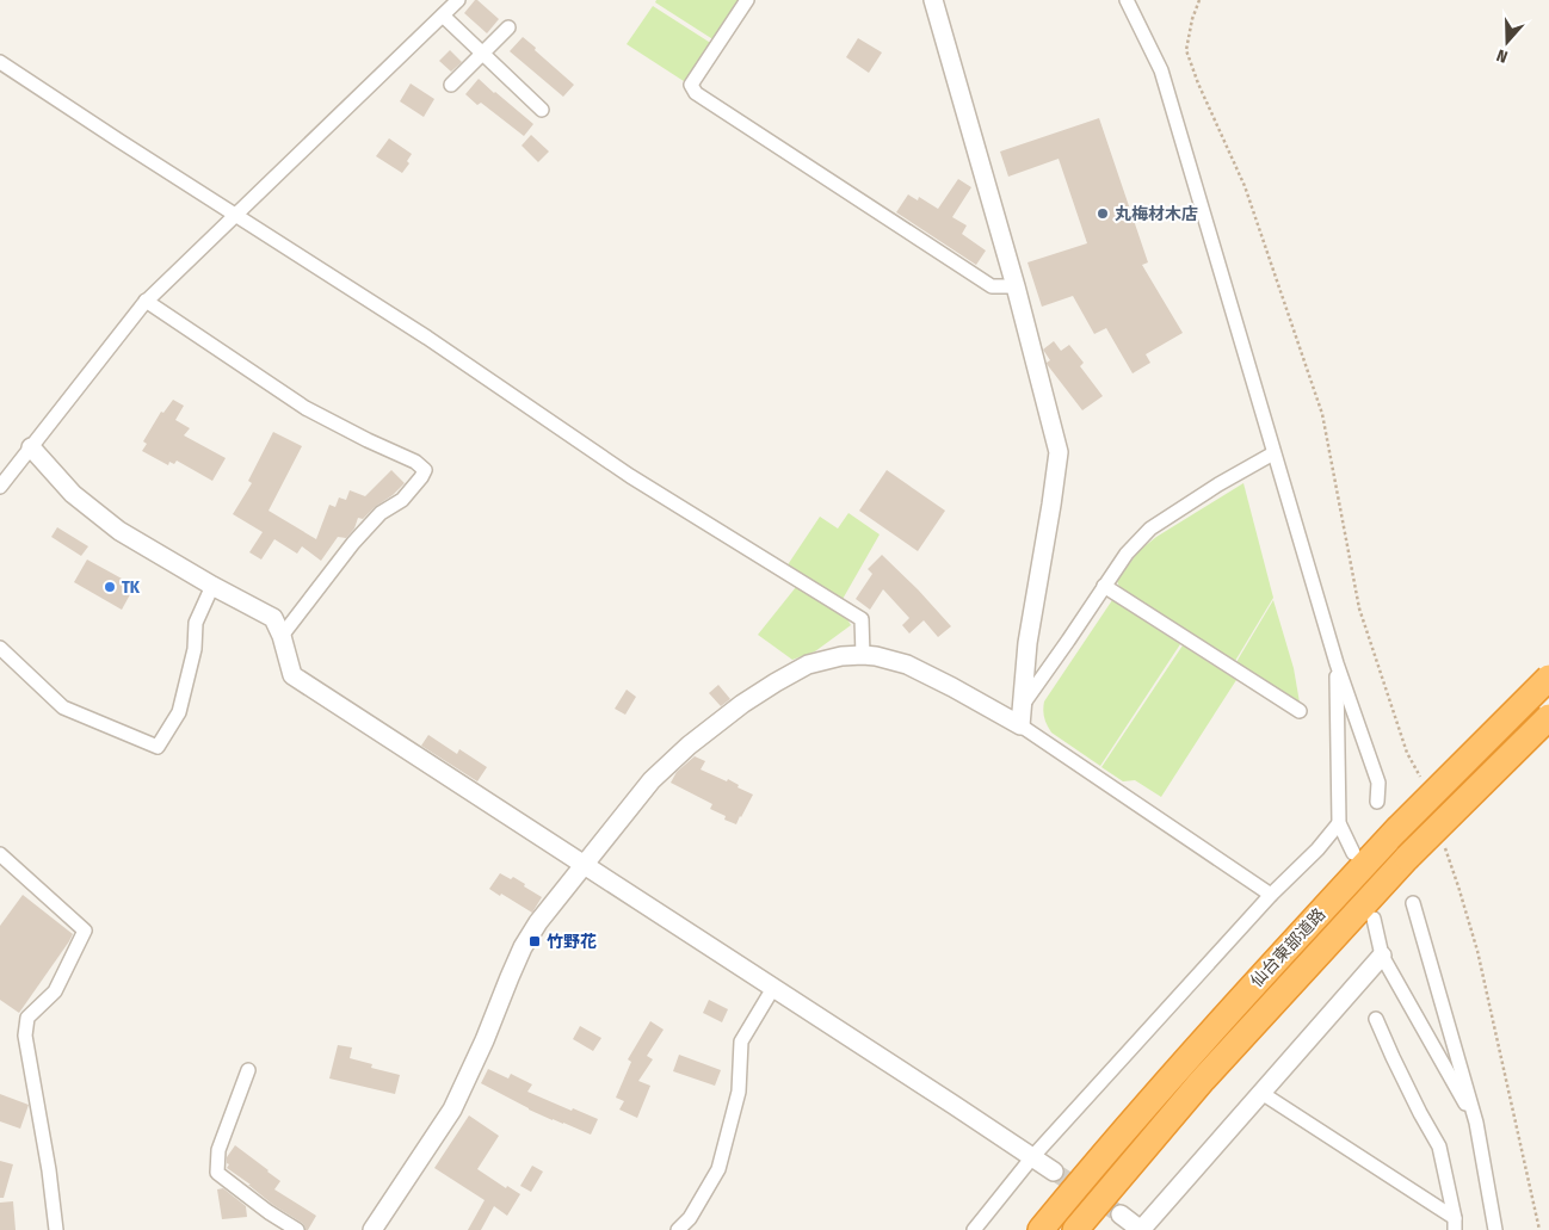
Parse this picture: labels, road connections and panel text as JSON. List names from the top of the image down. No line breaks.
{"streets":{"highway":["仙台東部道路"]},"places":{"other":["丸梅材木店","TK"],"transit":["竹野花"]},"north":"bottom"}
